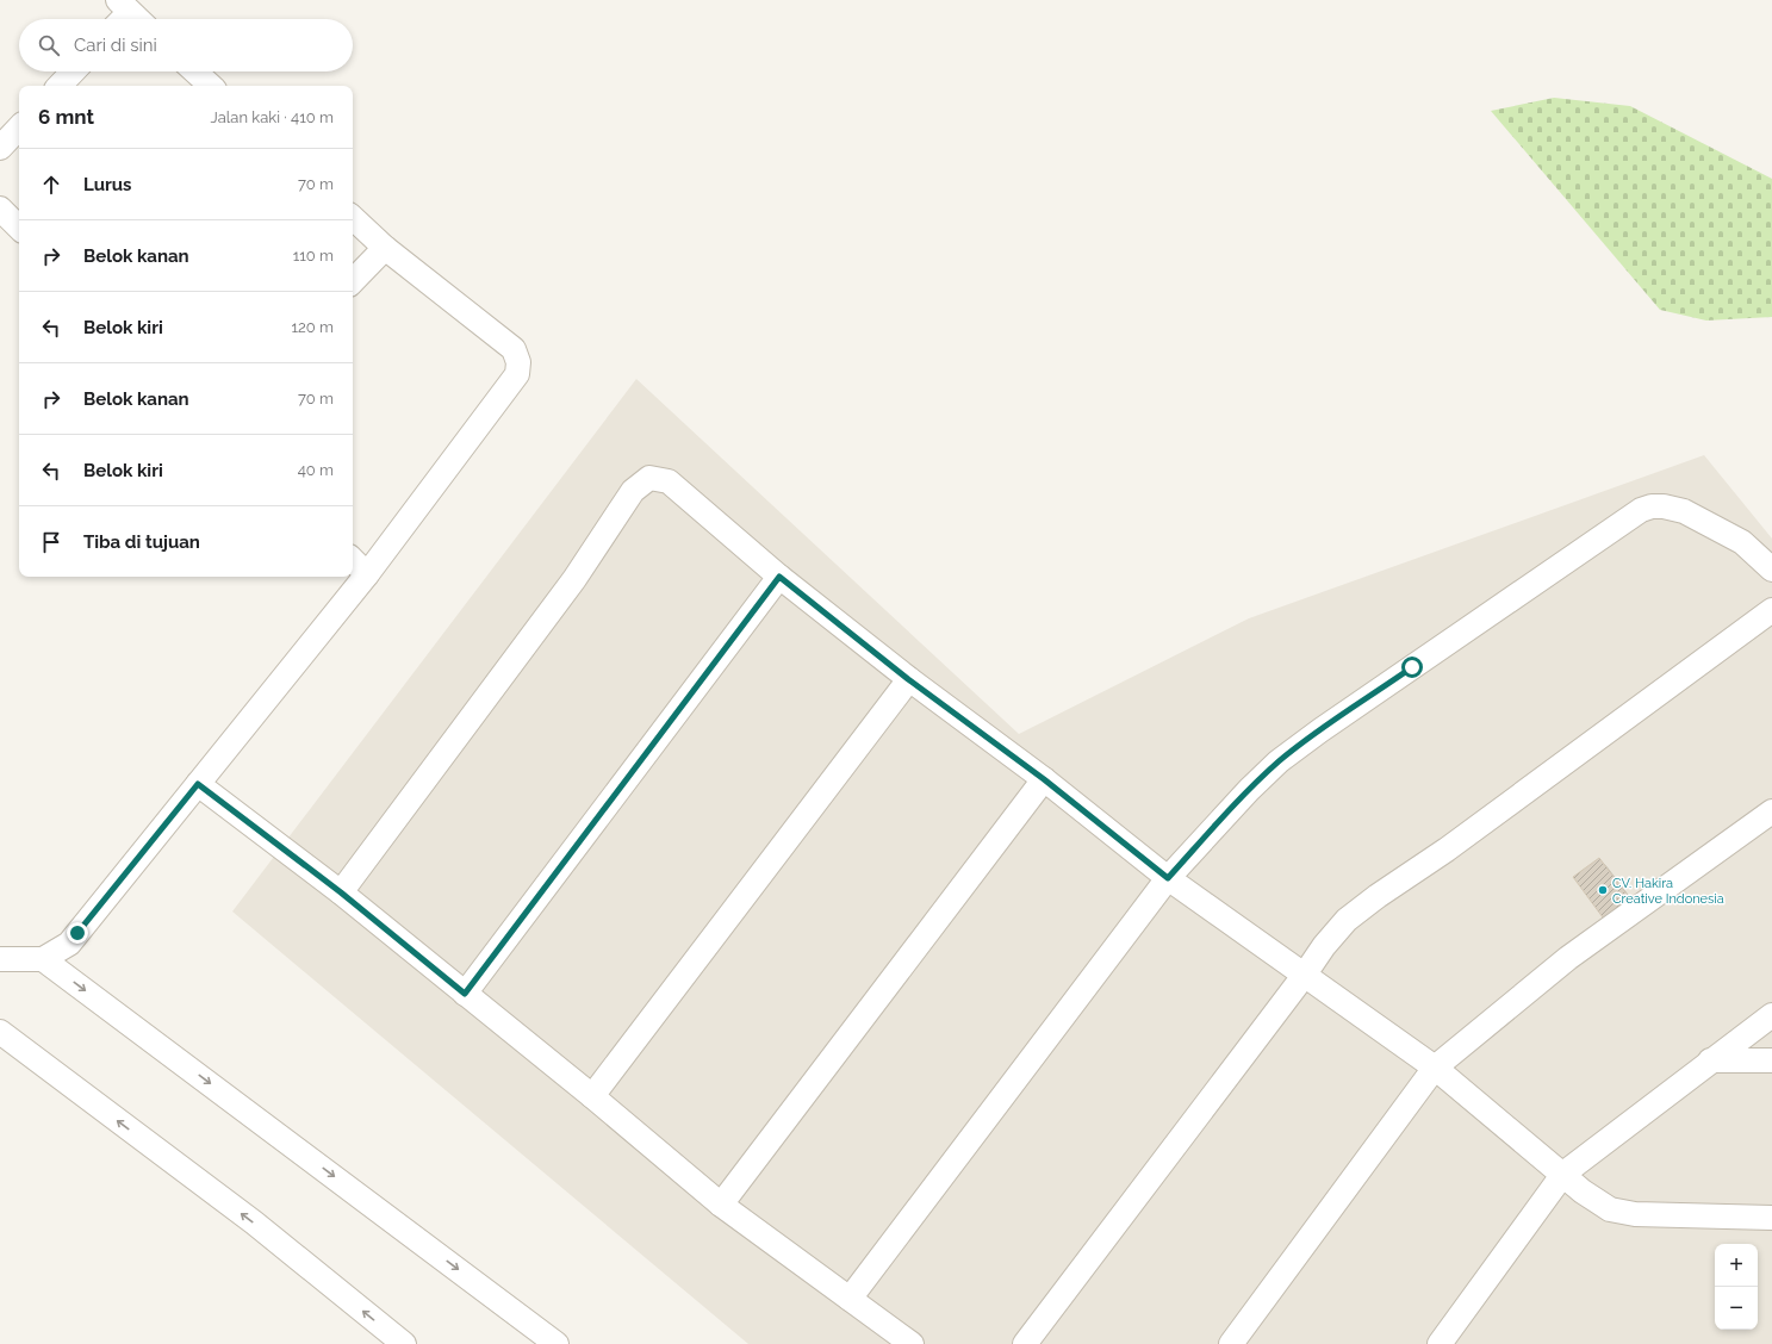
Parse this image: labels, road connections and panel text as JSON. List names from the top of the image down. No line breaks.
{"places":["CV. Hakira Creative Indonesia"],"page":{"search":"Cari di sini","heading":["6 mnt","Jalan kaki · 410 m"],"list":[["Lurus","70 m"],["Belok kanan","110 m"],["Belok kiri","120 m"],["Belok kanan","70 m"],["Belok kiri","40 m"],"Tiba di tujuan"],"map_buttons":["+","−"]}}
